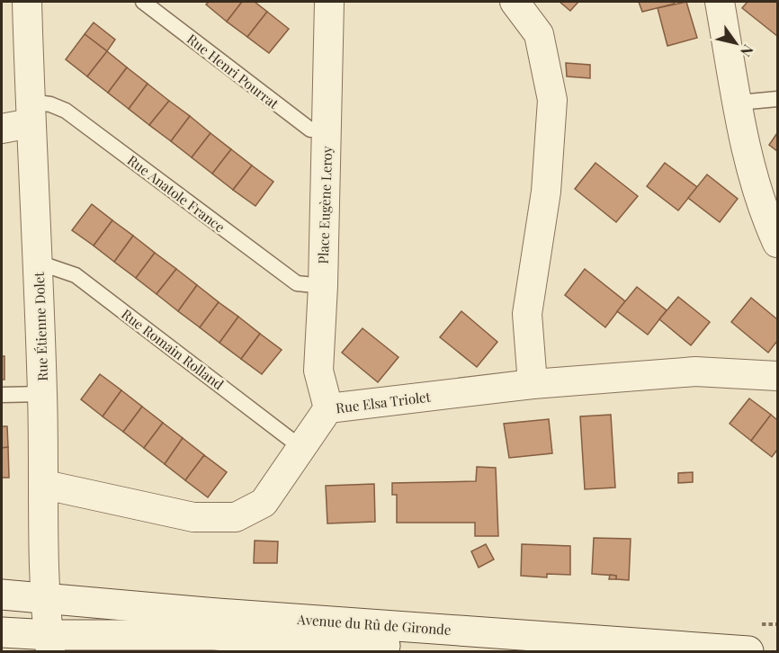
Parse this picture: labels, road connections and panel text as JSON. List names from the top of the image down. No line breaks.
{"streets":{"main road":["Avenue du Rû de Gironde"],"street":["Place Eugène Leroy","Rue Étienne Dolet","Rue Elsa Triolet"],"lane":["Rue Henri Pourrat","Rue Anatole France","Rue Romain Rolland"]},"crossings":[["Rue Henri Pourrat","Place Eugène Leroy"],["Rue Anatole France","Place Eugène Leroy"],["Rue Anatole France","Rue Étienne Dolet"],["Place Eugène Leroy","Rue Elsa Triolet"],["Rue Étienne Dolet","Rue Romain Rolland"],["Rue Étienne Dolet","Rue Elsa Triolet"],["Rue Étienne Dolet","Avenue du Rû de Gironde"],["Rue Romain Rolland","Rue Elsa Triolet"]],"north":"bottom right"}
